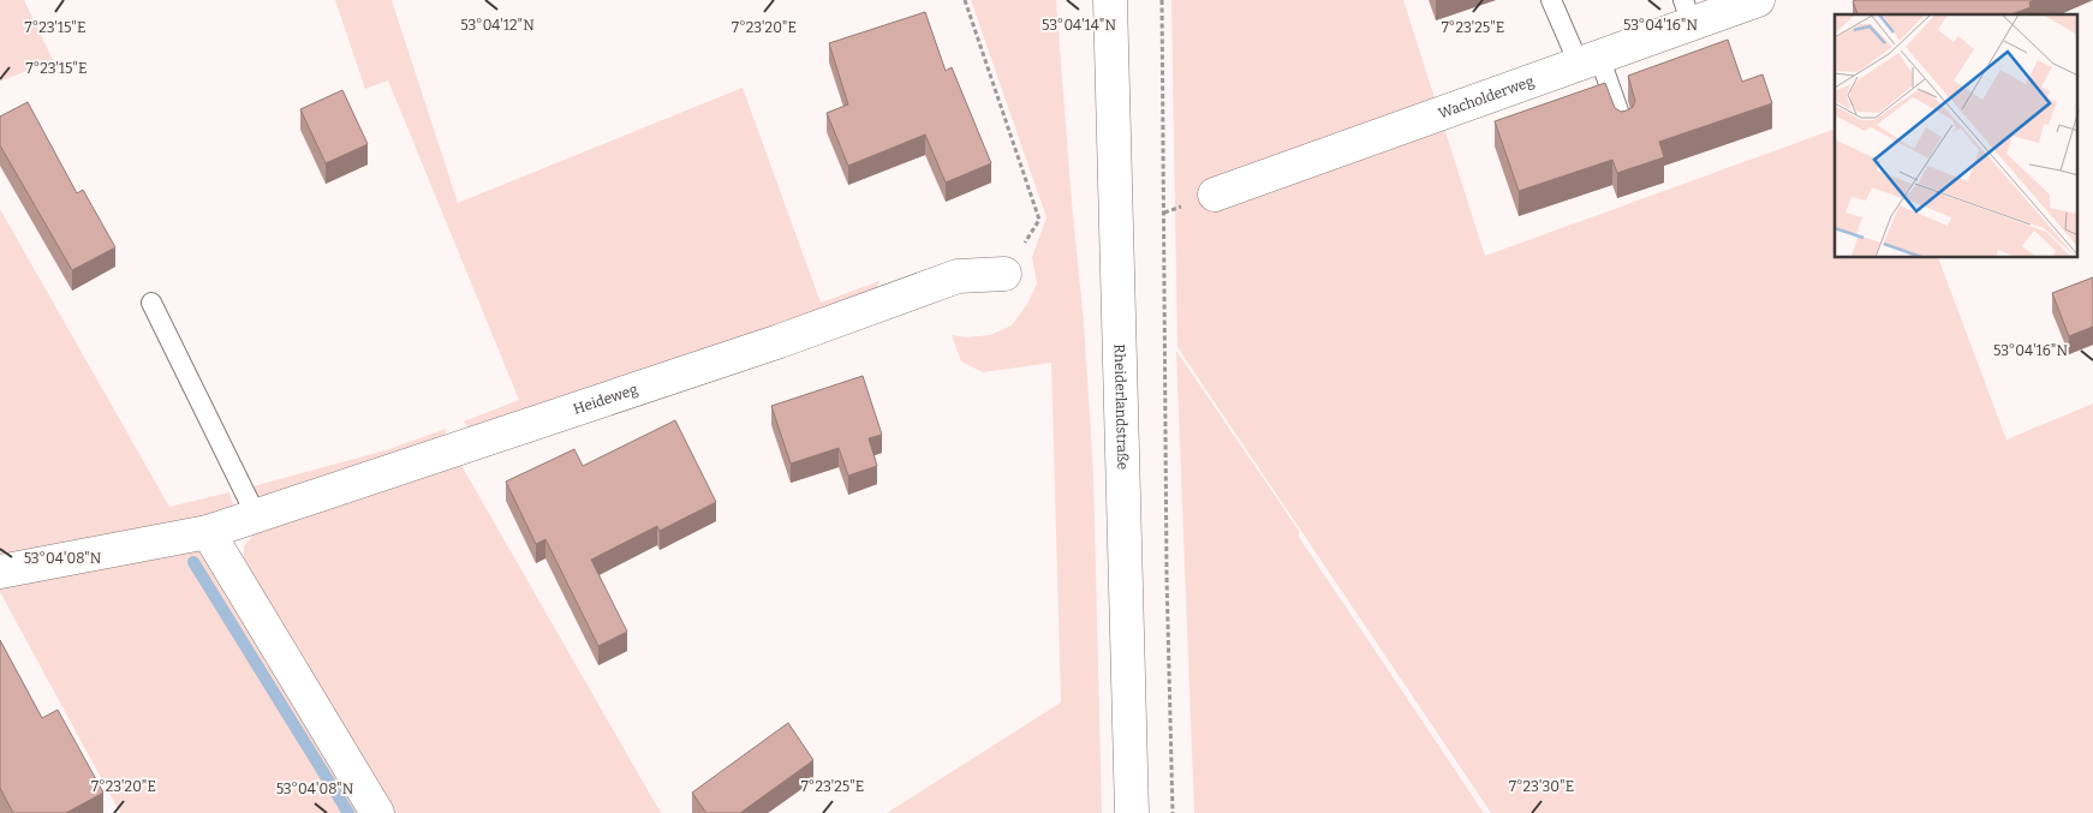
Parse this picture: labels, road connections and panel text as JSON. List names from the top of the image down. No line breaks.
{"streets":{"street":["Wacholderweg","Heideweg","Rheiderlandstraße"]},"coordinates":["53°04'12\"N","53°04'14\"N","53°04'16\"N","7°23'15\"E","7°23'20\"E","7°23'25\"E","53°04'08\"N","7°23'30\"E"]}
